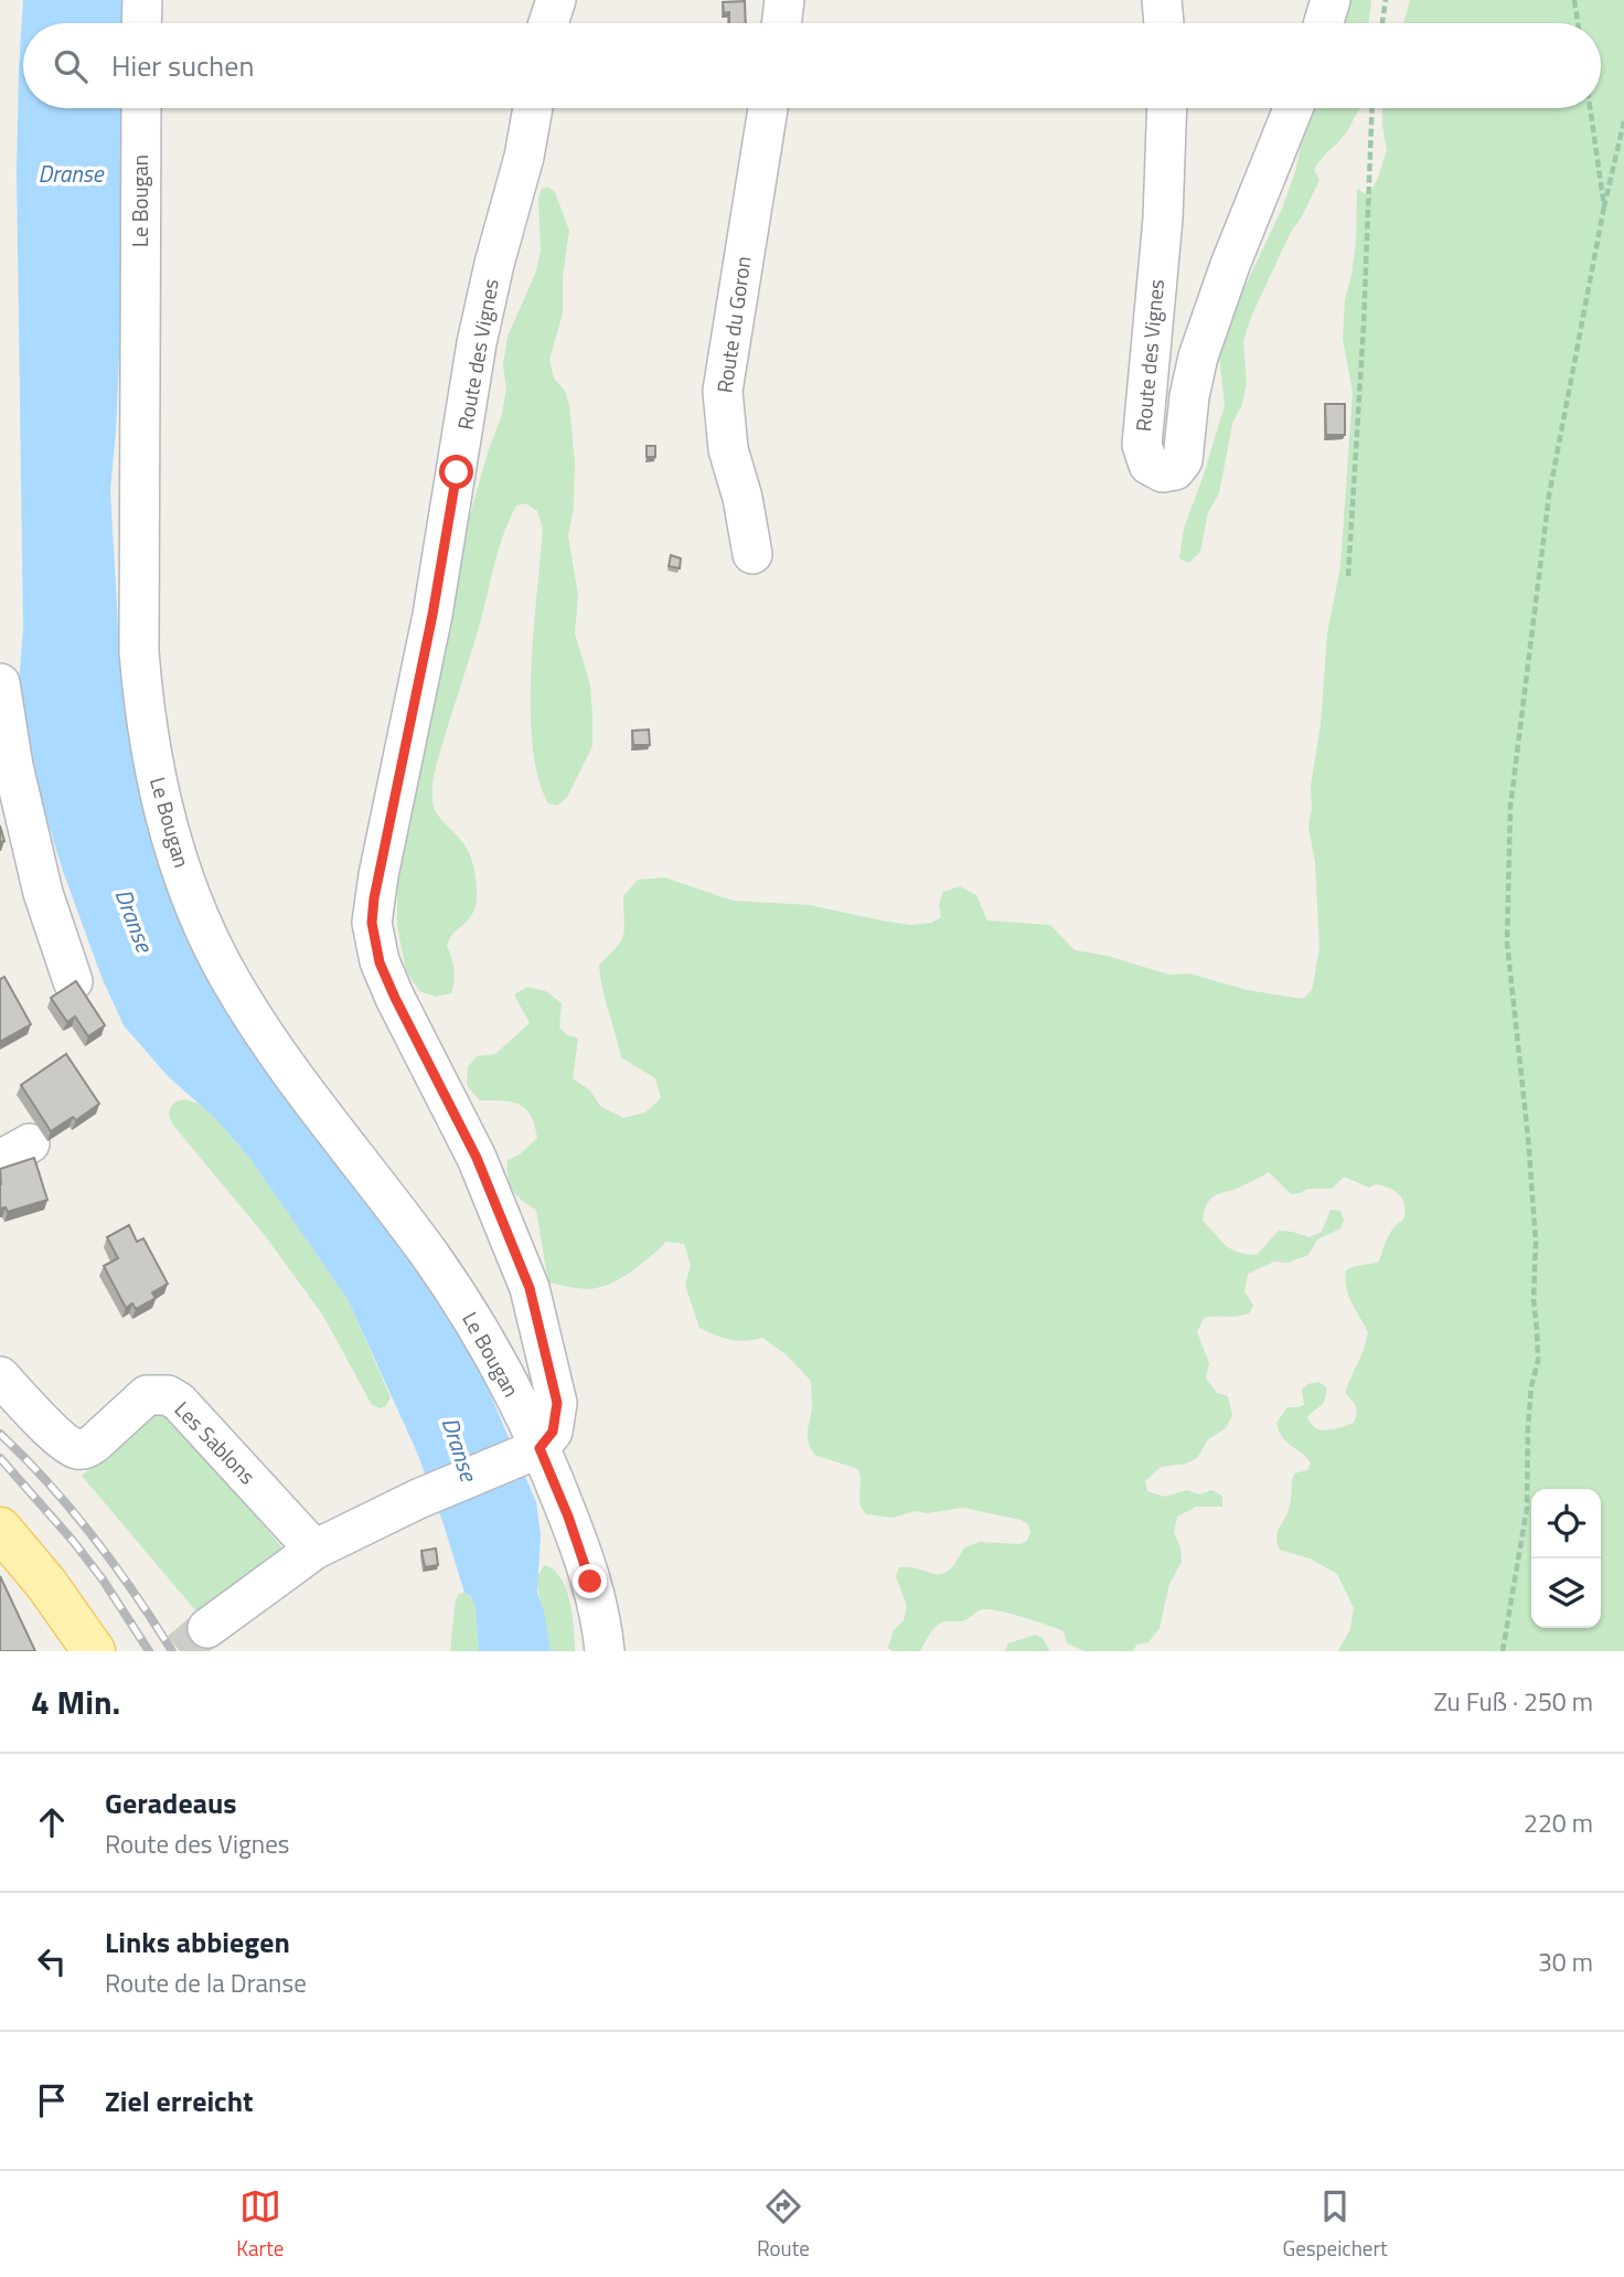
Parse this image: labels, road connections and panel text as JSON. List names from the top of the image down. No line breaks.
{"streets":{"street":["Le Bougan","Route du Goron","Route des Vignes","Les Sablons"]},"crossings":[["Le Bougan","Route des Vignes"]],"water":["Dranse"],"page":{"search":"Hier suchen","heading":["4 Min.","Zu Fuß · 250 m"],"list":[["Geradeaus","Route des Vignes","220 m"],["Links abbiegen","Route de la Dranse","30 m"],"Ziel erreicht"],"nav":["Karte","Route","Gespeichert"]}}
